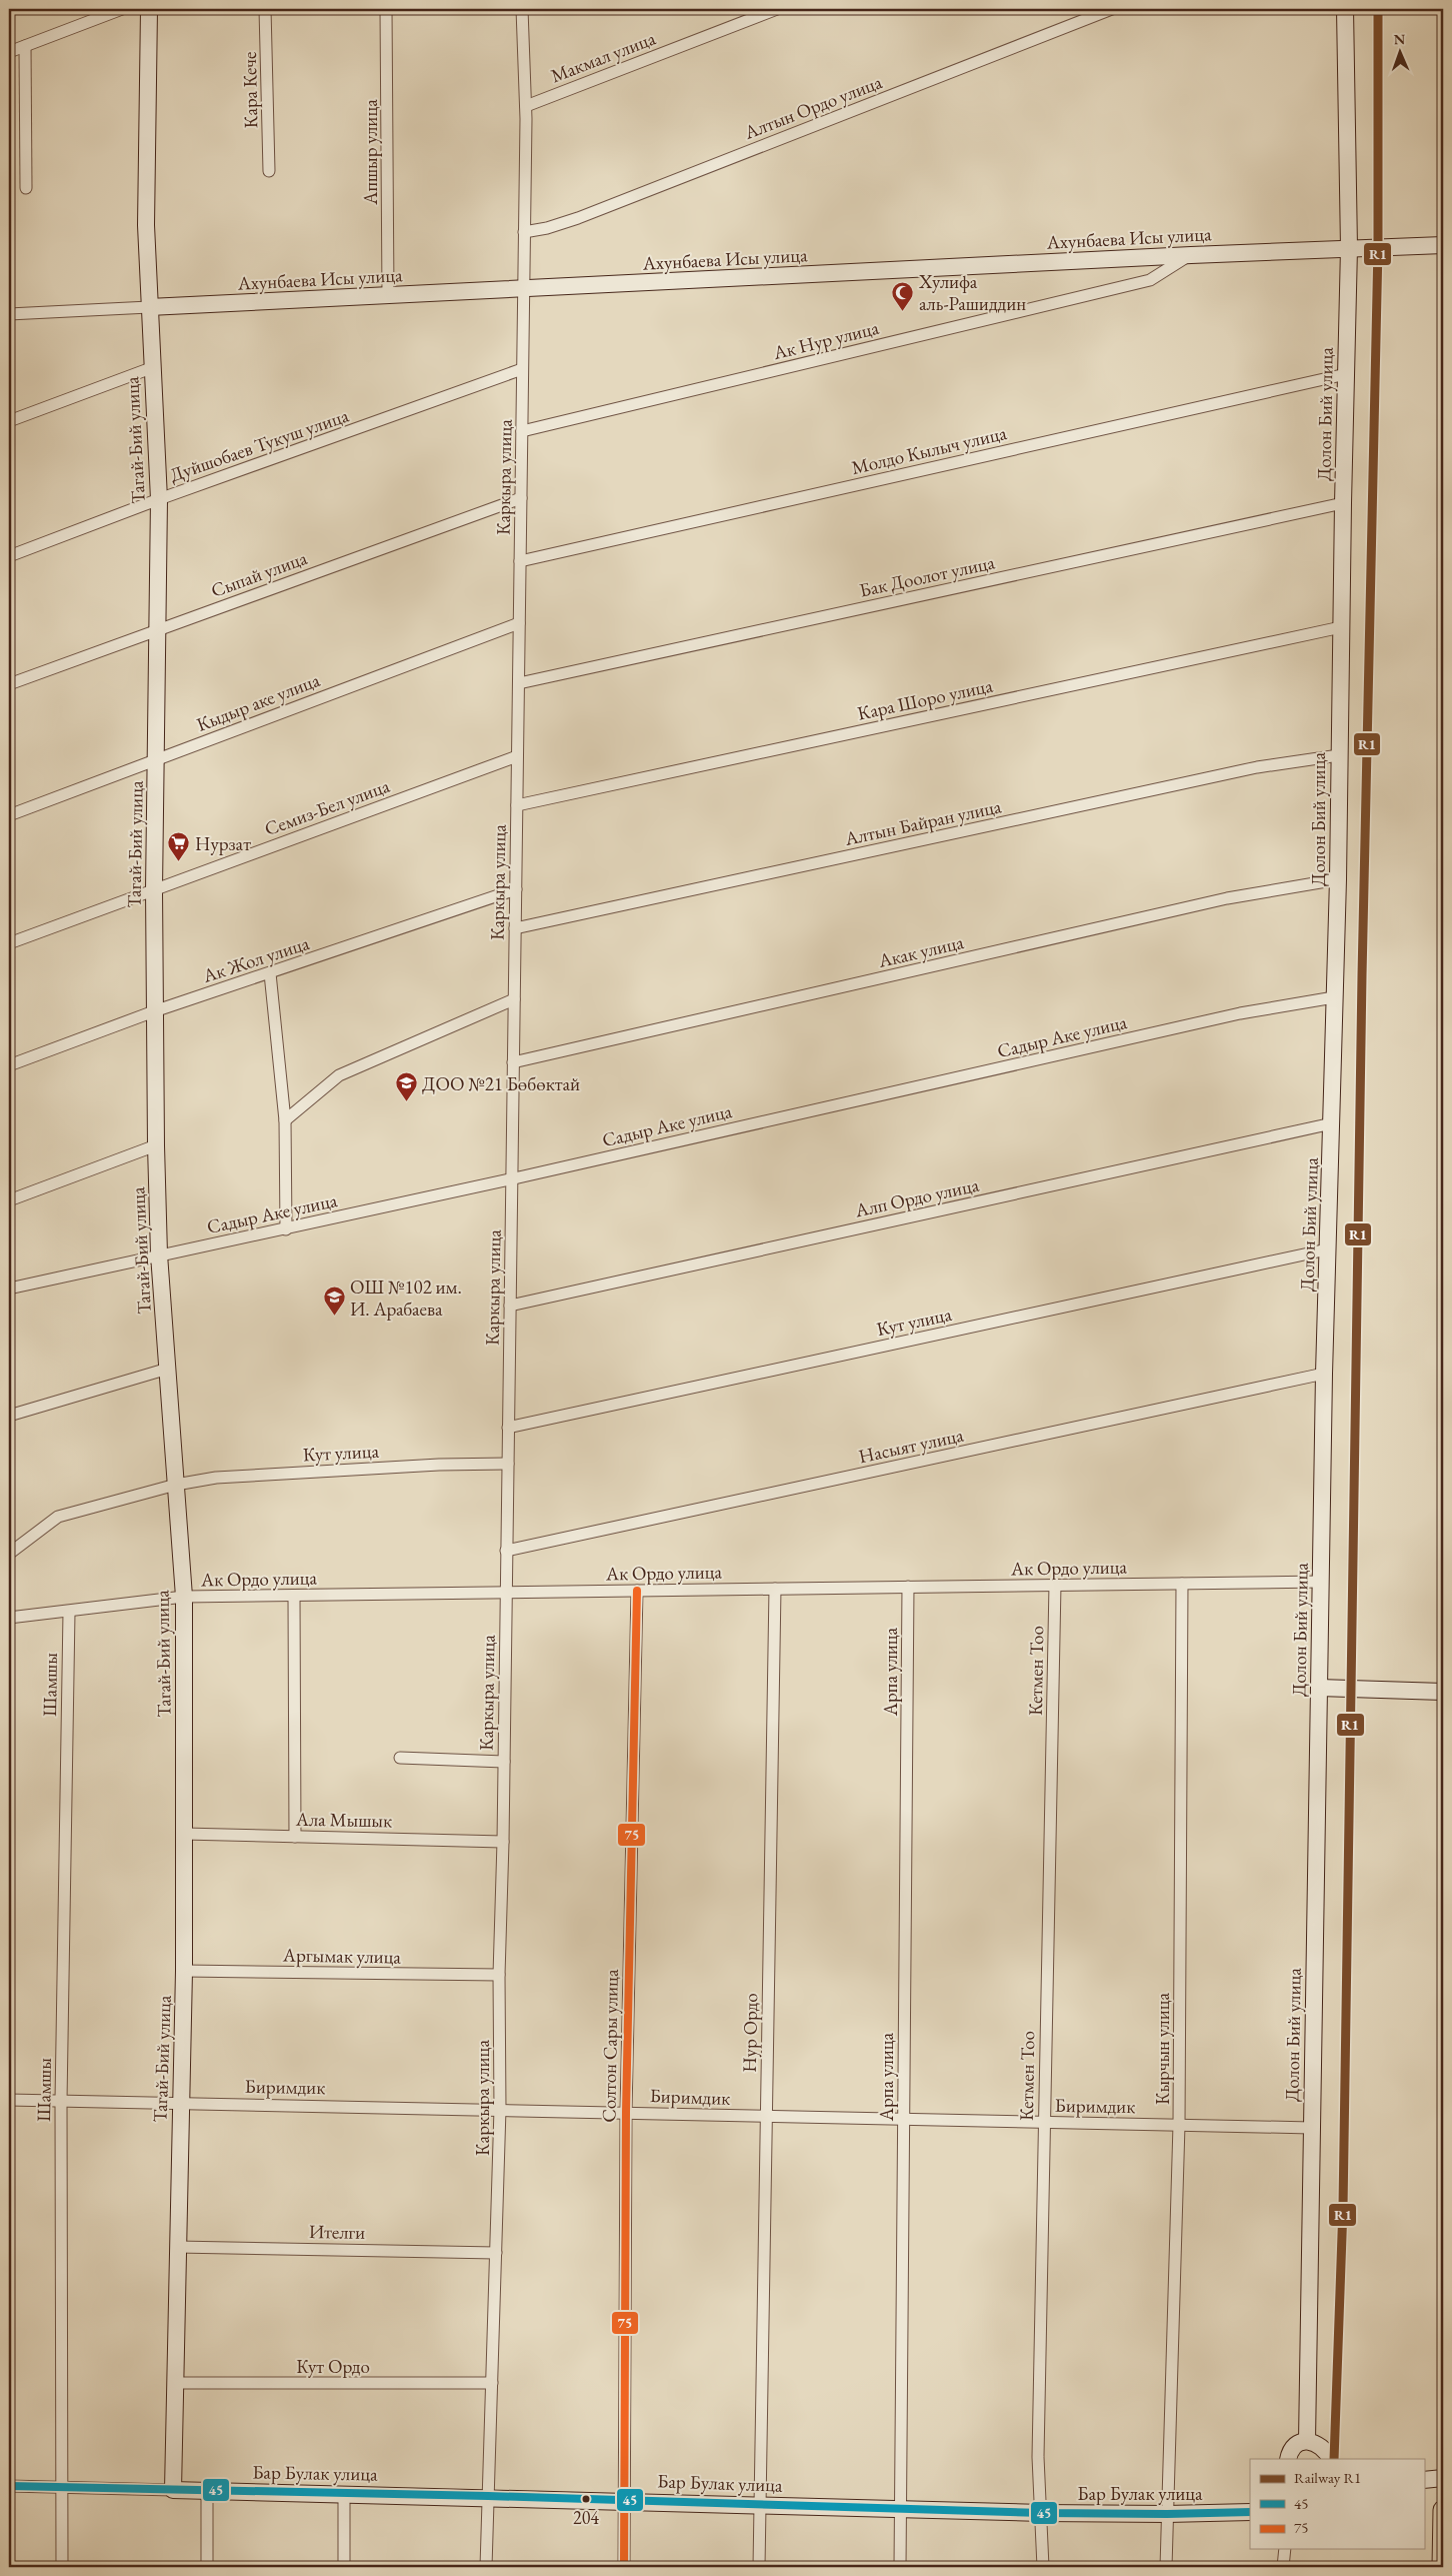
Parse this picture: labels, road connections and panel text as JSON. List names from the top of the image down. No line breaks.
{"streets":{"street":["Макмал улица","Кара Кече","Алтын Ордо улица","Апшыр улица","Ахунбаева Исы улица","Ак Нур улица","Долон Бий улица","Тагай-Бий улица","Дуйшобаев Тукуш улица","Молдо Кылыч улица","Каркыра улица","Сыпай улица","Бак Доолот улица","Кара Шоро улица","Кыдыр аке улица","Семиз-Бел улица","Алтын Байран улица","Акак улица","Ак Жол улица","Садыр Аке улица","Алп Ордо улица","Кут улица","Насыят улица","Ак Ордо улица","Кетмен Тоо","Арпа улица","Шамшы","Ала Мышык","Аргымак улица","Нур Ордо","Солтон Сары улица","Кырчын улица","Биримдик","Ителги","Кут Ордо","Бар Булак улица"]},"crossings":[["Макмал улица","Каркыра улица"],["Алтын Ордо улица","Каркыра улица"],["Апшыр улица","Ахунбаева Исы улица"],["Ахунбаева Исы улица","Ак Нур улица"],["Ахунбаева Исы улица","Долон Бий улица"],["Ахунбаева Исы улица","Тагай-Бий улица"],["Ахунбаева Исы улица","Каркыра улица"],["Ак Нур улица","Каркыра улица"],["Долон Бий улица","Молдо Кылыч улица"],["Долон Бий улица","Бак Доолот улица"],["Долон Бий улица","Кара Шоро улица"],["Долон Бий улица","Алтын Байран улица"],["Долон Бий улица","Акак улица"],["Долон Бий улица","Садыр Аке улица"],["Долон Бий улица","Алп Ордо улица"],["Долон Бий улица","Кут улица"],["Долон Бий улица","Насыят улица"],["Долон Бий улица","Ак Ордо улица"],["Долон Бий улица","Биримдик"],["Тагай-Бий улица","Дуйшобаев Тукуш улица"],["Тагай-Бий улица","Сыпай улица"],["Тагай-Бий улица","Кыдыр аке улица"],["Тагай-Бий улица","Семиз-Бел улица"],["Тагай-Бий улица","Ак Жол улица"],["Тагай-Бий улица","Садыр Аке улица"],["Тагай-Бий улица","Кут улица"],["Тагай-Бий улица","Ак Ордо улица"],["Тагай-Бий улица","Ала Мышык"],["Тагай-Бий улица","Аргымак улица"],["Тагай-Бий улица","Биримдик"],["Тагай-Бий улица","Ителги"],["Тагай-Бий улица","Кут Ордо"],["Тагай-Бий улица","Бар Булак улица"],["Дуйшобаев Тукуш улица","Каркыра улица"],["Молдо Кылыч улица","Каркыра улица"],["Каркыра улица","Сыпай улица"],["Каркыра улица","Бак Доолот улица"],["Каркыра улица","Кара Шоро улица"],["Каркыра улица","Кыдыр аке улица"],["Каркыра улица","Семиз-Бел улица"],["Каркыра улица","Алтын Байран улица"],["Каркыра улица","Акак улица"],["Каркыра улица","Ак Жол улица"],["Каркыра улица","Садыр Аке улица"],["Каркыра улица","Алп Ордо улица"],["Каркыра улица","Кут улица"],["Каркыра улица","Насыят улица"],["Каркыра улица","Ак Ордо улица"],["Каркыра улица","Ала Мышык"],["Каркыра улица","Аргымак улица"],["Каркыра улица","Биримдик"],["Каркыра улица","Ителги"],["Каркыра улица","Кут Ордо"],["Каркыра улица","Бар Булак улица"],["Ак Ордо улица","Кетмен Тоо"],["Ак Ордо улица","Арпа улица"],["Ак Ордо улица","Шамшы"],["Ак Ордо улица","Нур Ордо"],["Ак Ордо улица","Солтон Сары улица"],["Ак Ордо улица","Кырчын улица"],["Кетмен Тоо","Биримдик"],["Кетмен Тоо","Бар Булак улица"],["Арпа улица","Биримдик"],["Арпа улица","Бар Булак улица"],["Шамшы","Биримдик"],["Шамшы","Бар Булак улица"],["Нур Ордо","Биримдик"],["Нур Ордо","Бар Булак улица"],["Солтон Сары улица","Биримдик"],["Солтон Сары улица","Бар Булак улица"],["Кырчын улица","Биримдик"],["Кырчын улица","Бар Булак улица"]],"places":{"mosque":["Хулифа аль-Рашиддин"],"supermarket":["Нурзат"],"school or university":["ДОО №21 Бөбөктай","ОШ №102 им. И. Арабаева"],"other":["204"]},"lines":["rail line R1","transit line 75","transit line 45"],"legend":["Railway R1","45","75"],"north":"top"}
